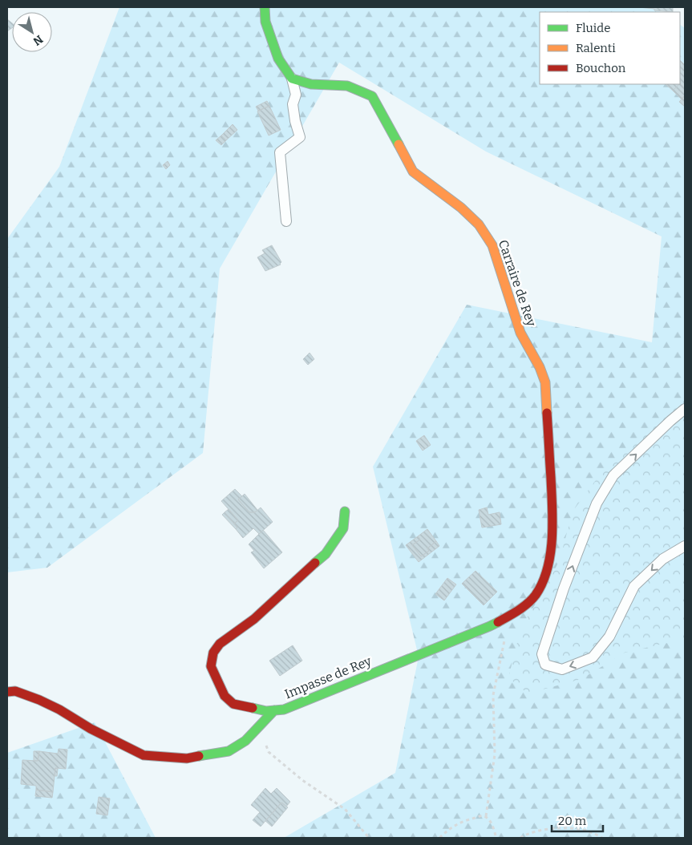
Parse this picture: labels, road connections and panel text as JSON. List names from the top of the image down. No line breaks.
{"streets":{"street":["Carraire de Rey","Impasse de Rey"]},"crossings":[["Carraire de Rey","Impasse de Rey"]],"legend":["Fluide","Ralenti","Bouchon"],"scale_bar":"20 m","north":"bottom right"}
